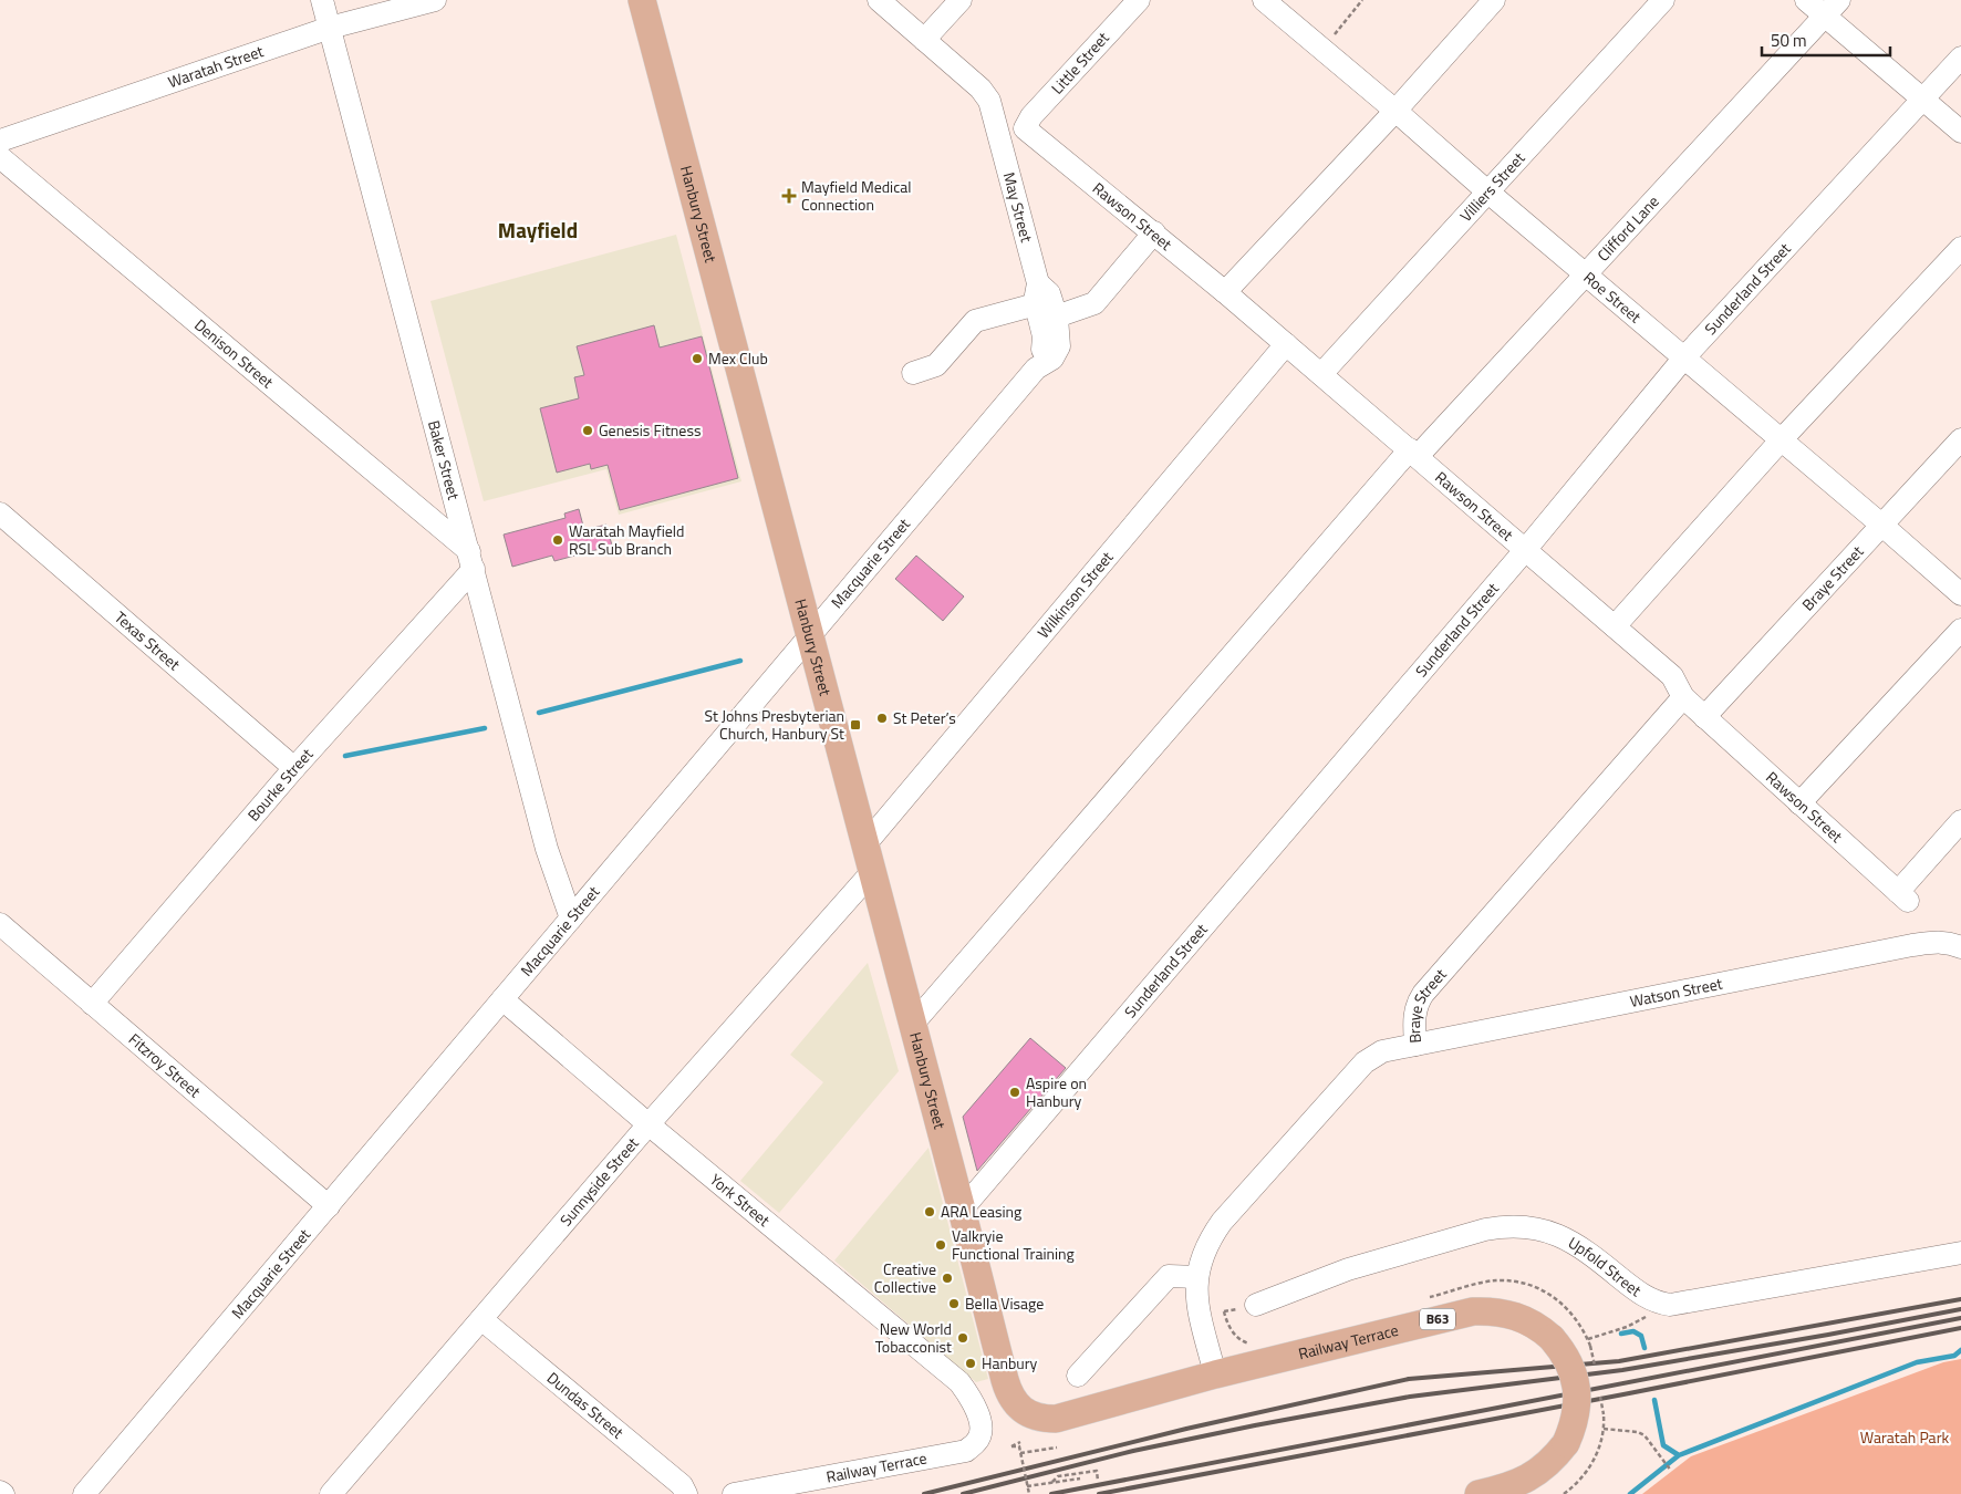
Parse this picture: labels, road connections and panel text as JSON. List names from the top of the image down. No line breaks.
{"streets":{"main road":["Hanbury Street","B63","Railway Terrace"],"street":["Little Street","Waratah Street","Villiers Street","May Street","Rawson Street","Clifford Lane","Sunderland Street","Roe Street","Denison Street","Baker Street","Macquarie Street","Braye Street","Wilkinson Street","Texas Street","Bourke Street","Watson Street","Fitzroy Street","Sunnyside Street","York Street","Upfold Street","Dundas Street"]},"crossings":[["Little Street","Rawson Street"],["Waratah Street","Baker Street"],["Villiers Street","Rawson Street"],["Villiers Street","Roe Street"],["May Street","Macquarie Street"],["Hanbury Street","Clifford Lane"],["Hanbury Street","Sunderland Street"],["Hanbury Street","Macquarie Street"],["Hanbury Street","Wilkinson Street"],["Hanbury Street","Sunnyside Street"],["Hanbury Street","Railway Terrace"],["Rawson Street","Clifford Lane"],["Rawson Street","Sunderland Street"],["Rawson Street","Braye Street"],["Rawson Street","Wilkinson Street"],["Clifford Lane","Roe Street"],["Sunderland Street","Roe Street"],["Roe Street","Braye Street"],["Denison Street","Baker Street"],["Denison Street","Bourke Street"],["Baker Street","Macquarie Street"],["Baker Street","Bourke Street"],["Macquarie Street","Fitzroy Street"],["Macquarie Street","York Street"],["Braye Street","Watson Street"],["Braye Street","Railway Terrace"],["Texas Street","Bourke Street"],["Bourke Street","Fitzroy Street"],["Sunnyside Street","York Street"],["Sunnyside Street","Dundas Street"],["York Street","Railway Terrace"]],"districts":["Mayfield"],"parks":["Waratah Park"],"places":{"health":["Mayfield Medical Connection"],"other":["Mex Club","Genesis Fitness","Waratah Mayfield RSL Sub Branch","St Peter’s","Aspire on Hanbury","ARA Leasing","Valkryie Functional Training","Creative Collective","Bella Visage","New World Tobacconist","Hanbury"],"transit":["St Johns Presbyterian Church, Hanbury St"]},"scale_bar":"50 m"}
